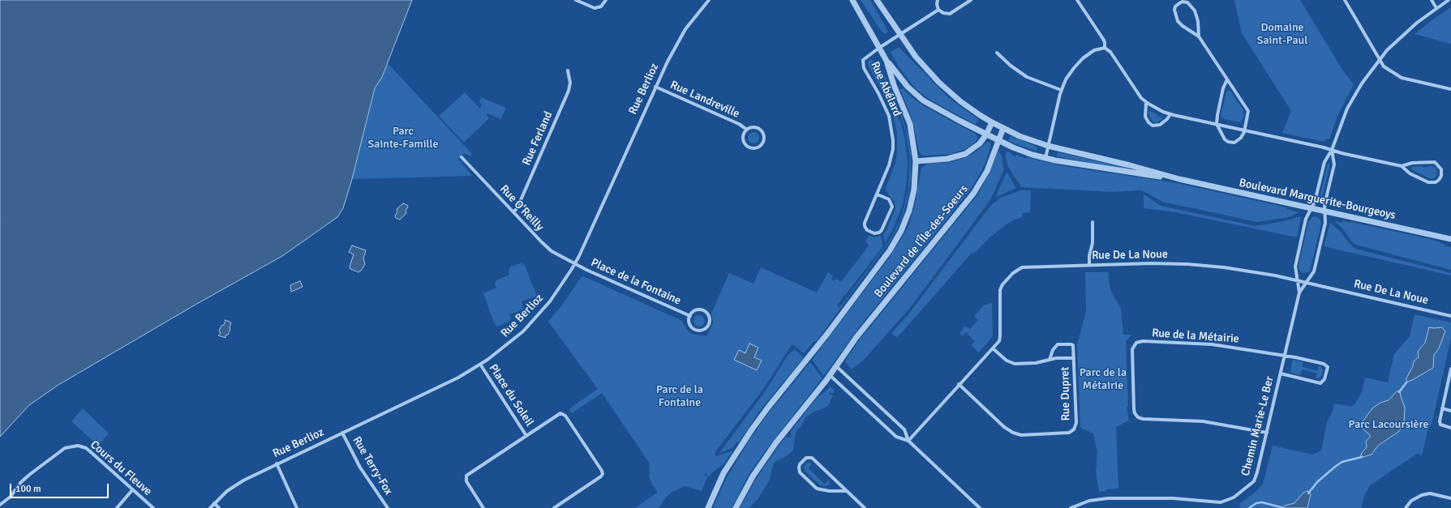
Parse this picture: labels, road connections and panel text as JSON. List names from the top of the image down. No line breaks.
{"streets":{"street":["Rue Berlioz","Rue Abélard","Rue Landreville","Rue Ferland","Boulevard Marguerite-Bourgeoys","Rue O'Reilly","Boulevard de l'Île-des-Soeurs","Rue De La Noue","Place de la Fontaine","Rue de la Métairie","Rue Dupret","Place du Soleil","Chemin Marie-Le Ber","Rue Terry-Fox","Cours du Fleuve"]},"crossings":[["Rue Berlioz","Rue Landreville"],["Rue Berlioz","Rue O'Reilly"],["Rue Berlioz","Place de la Fontaine"],["Rue Berlioz","Place du Soleil"],["Rue Berlioz","Rue Terry-Fox"],["Rue Abélard","Boulevard de l'Île-des-Soeurs"],["Rue Ferland","Rue O'Reilly"],["Boulevard Marguerite-Bourgeoys","Boulevard de l'Île-des-Soeurs"],["Boulevard Marguerite-Bourgeoys","Chemin Marie-Le Ber"],["Rue O'Reilly","Place de la Fontaine"],["Rue De La Noue","Rue Dupret"],["Rue De La Noue","Chemin Marie-Le Ber"],["Rue de la Métairie","Chemin Marie-Le Ber"]],"parks":["Domaine Saint-Paul","Parc Sainte-Famille","Parc de la Métairie","Parc de la Fontaine","Parc Lacoursière"],"scale_bar":"100 m"}
